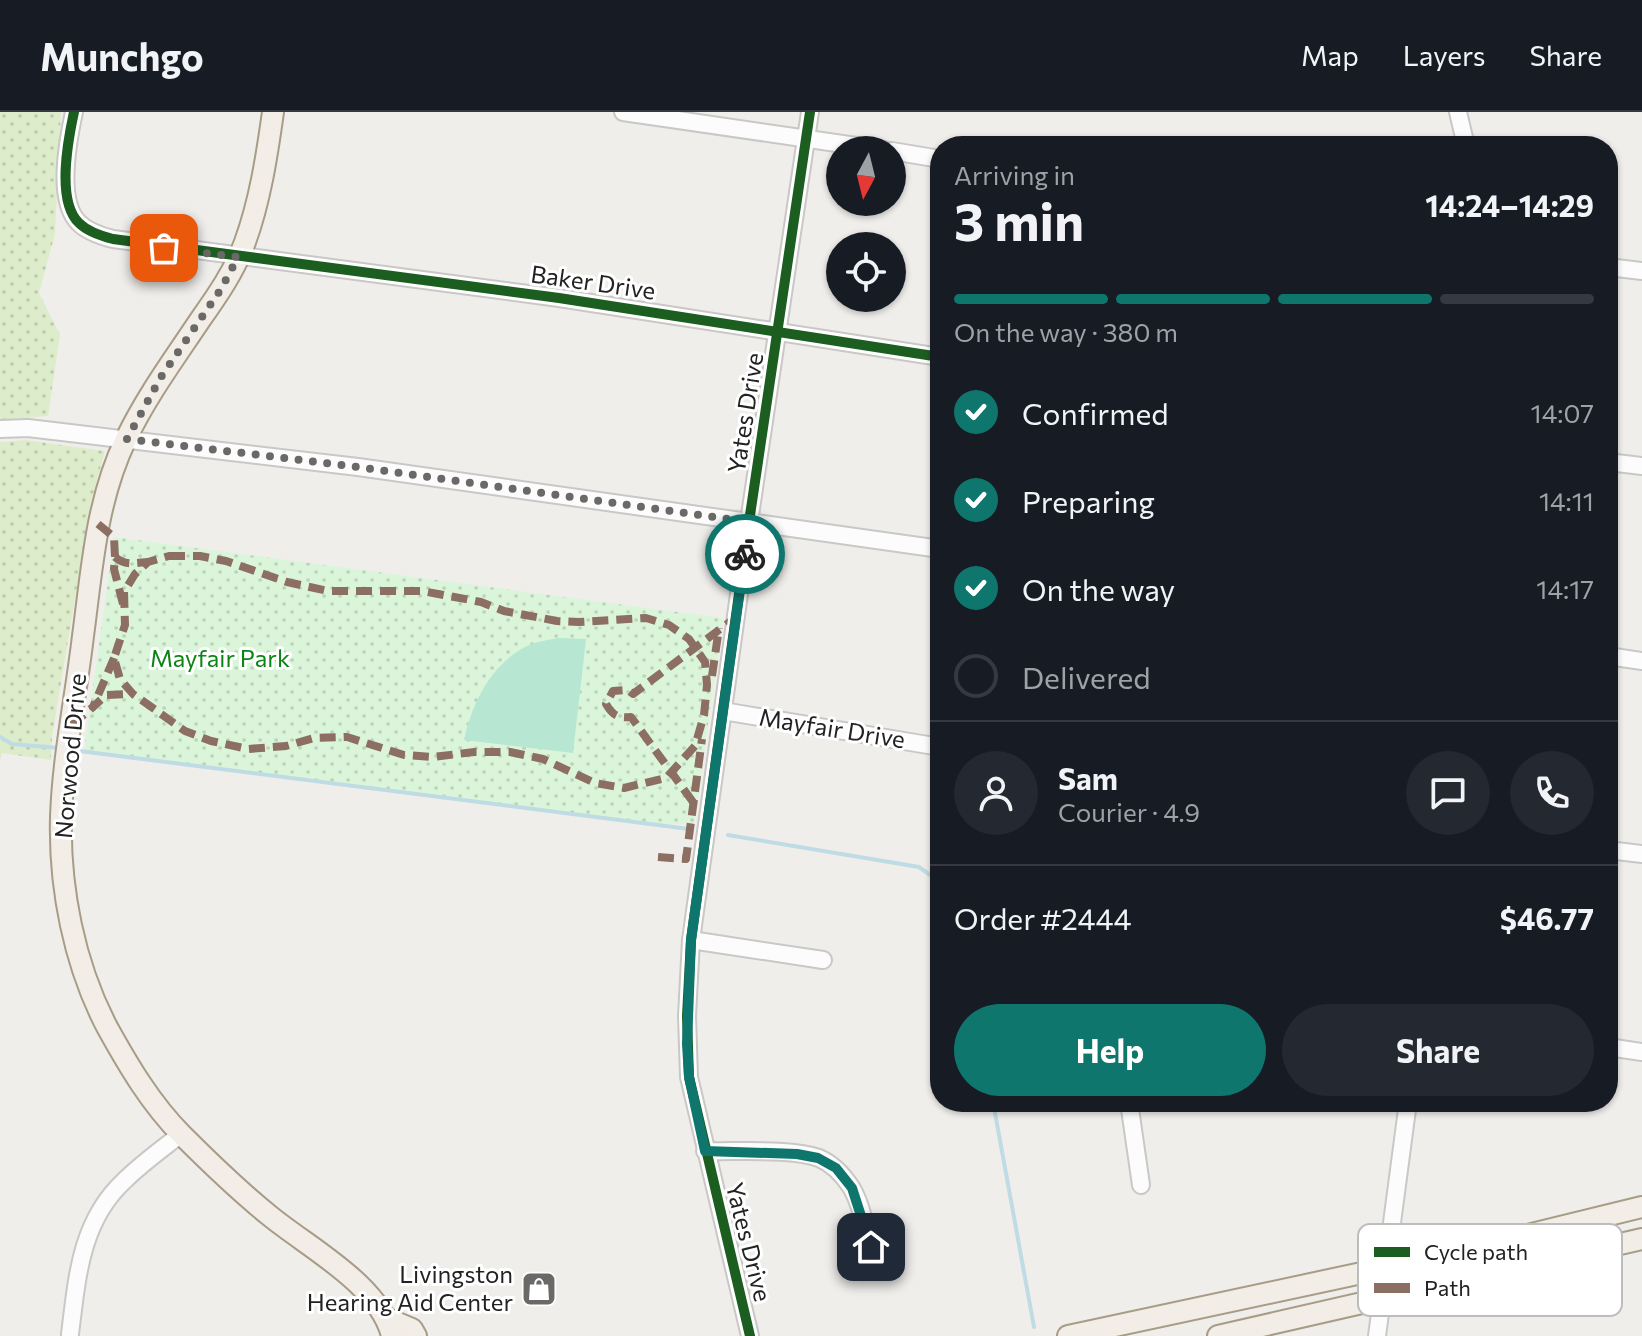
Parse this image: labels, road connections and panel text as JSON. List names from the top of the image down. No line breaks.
{"streets":{"main road":["Norwood Drive"],"street":["Baker Drive","Yates Drive","Mayfair Drive"]},"crossings":[["Baker Drive","Yates Drive"],["Baker Drive","Norwood Drive"],["Yates Drive","Mayfair Drive"]],"parks":["Mayfair Park"],"places":{"shop":["Livingston Hearing Aid Center"]},"legend":["Cycle path","Path"],"north":"bottom","page":{"header":"Munchgo","nav":["Map","Layers","Share"],"heading":["3 min","Arriving in","14:24–14:29"],"panel":["Sam","Courier · 4.9","Order #2444","$46.77"],"bar":"On the way · 380 m","list":[["Confirmed","14:07"],["Preparing","14:11"],["On the way","14:17"],"Delivered"],"buttons":["Help","Share"]}}
